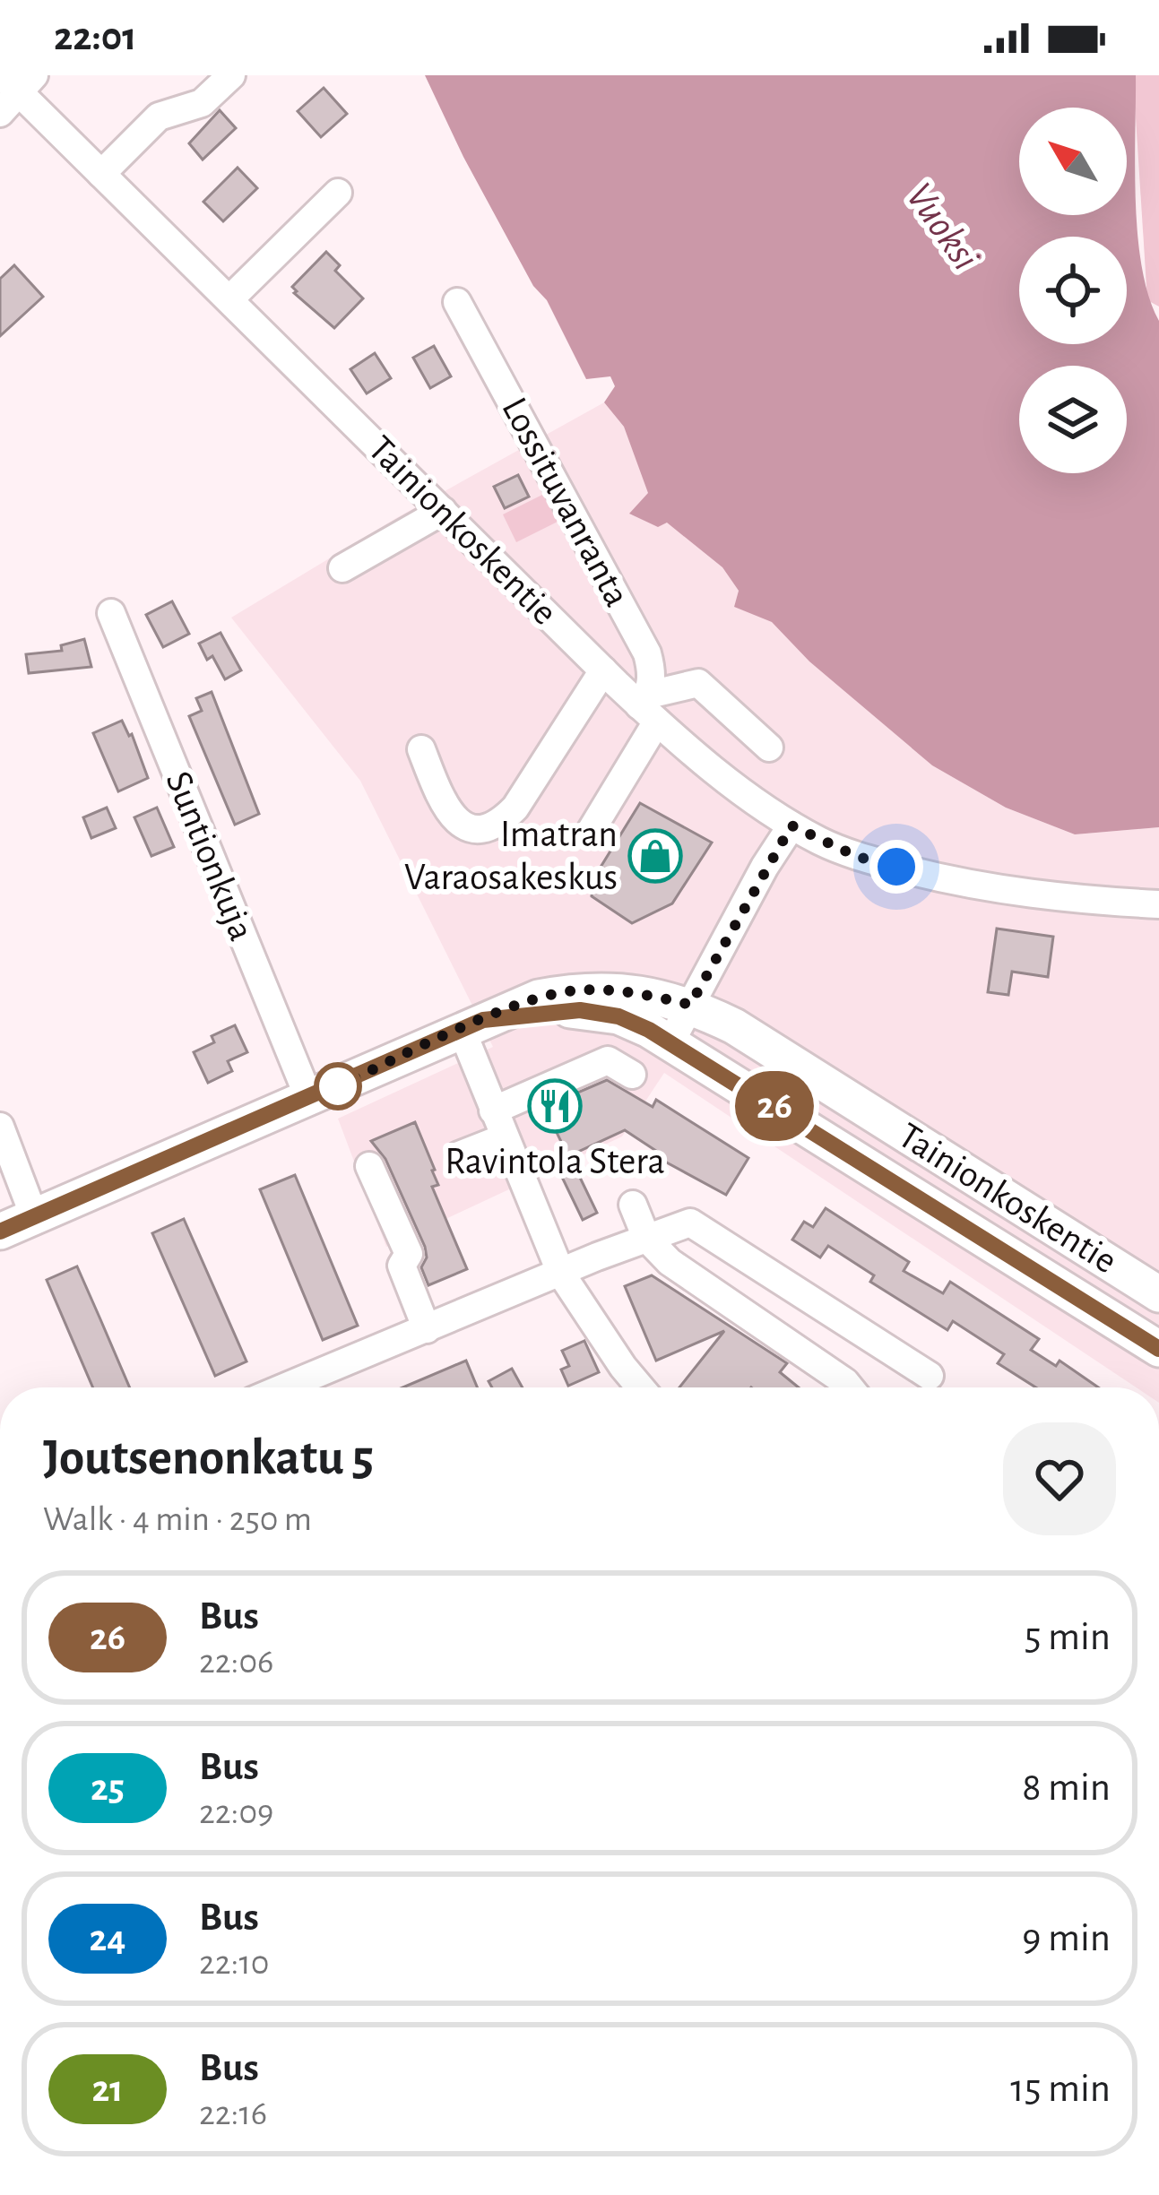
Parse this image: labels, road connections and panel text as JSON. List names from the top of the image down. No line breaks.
{"streets":{"main road":["Tainionkoskentie"],"street":["Lossituvanranta","Suntionkuja"]},"crossings":[["Lossituvanranta","Tainionkoskentie"],["Tainionkoskentie","Suntionkuja"]],"water":["Vuoksi"],"places":{"shop":["Imatran Varaosakeskus"],"restaurant":["Ravintola Stera"]},"lines":["bus line 26"],"north":"top left","page":{"status":"22:01","on_map":"26","heading":["Joutsenonkatu 5","Walk · 4 min · 250 m"],"list":[{"mark":"26","name":"Bus","note":"22:06","value":"5 min"},{"mark":"25","name":"Bus","note":"22:09","value":"8 min"},{"mark":"24","name":"Bus","note":"22:10","value":"9 min"},{"mark":"21","name":"Bus","note":"22:16","value":"15 min"}]}}
